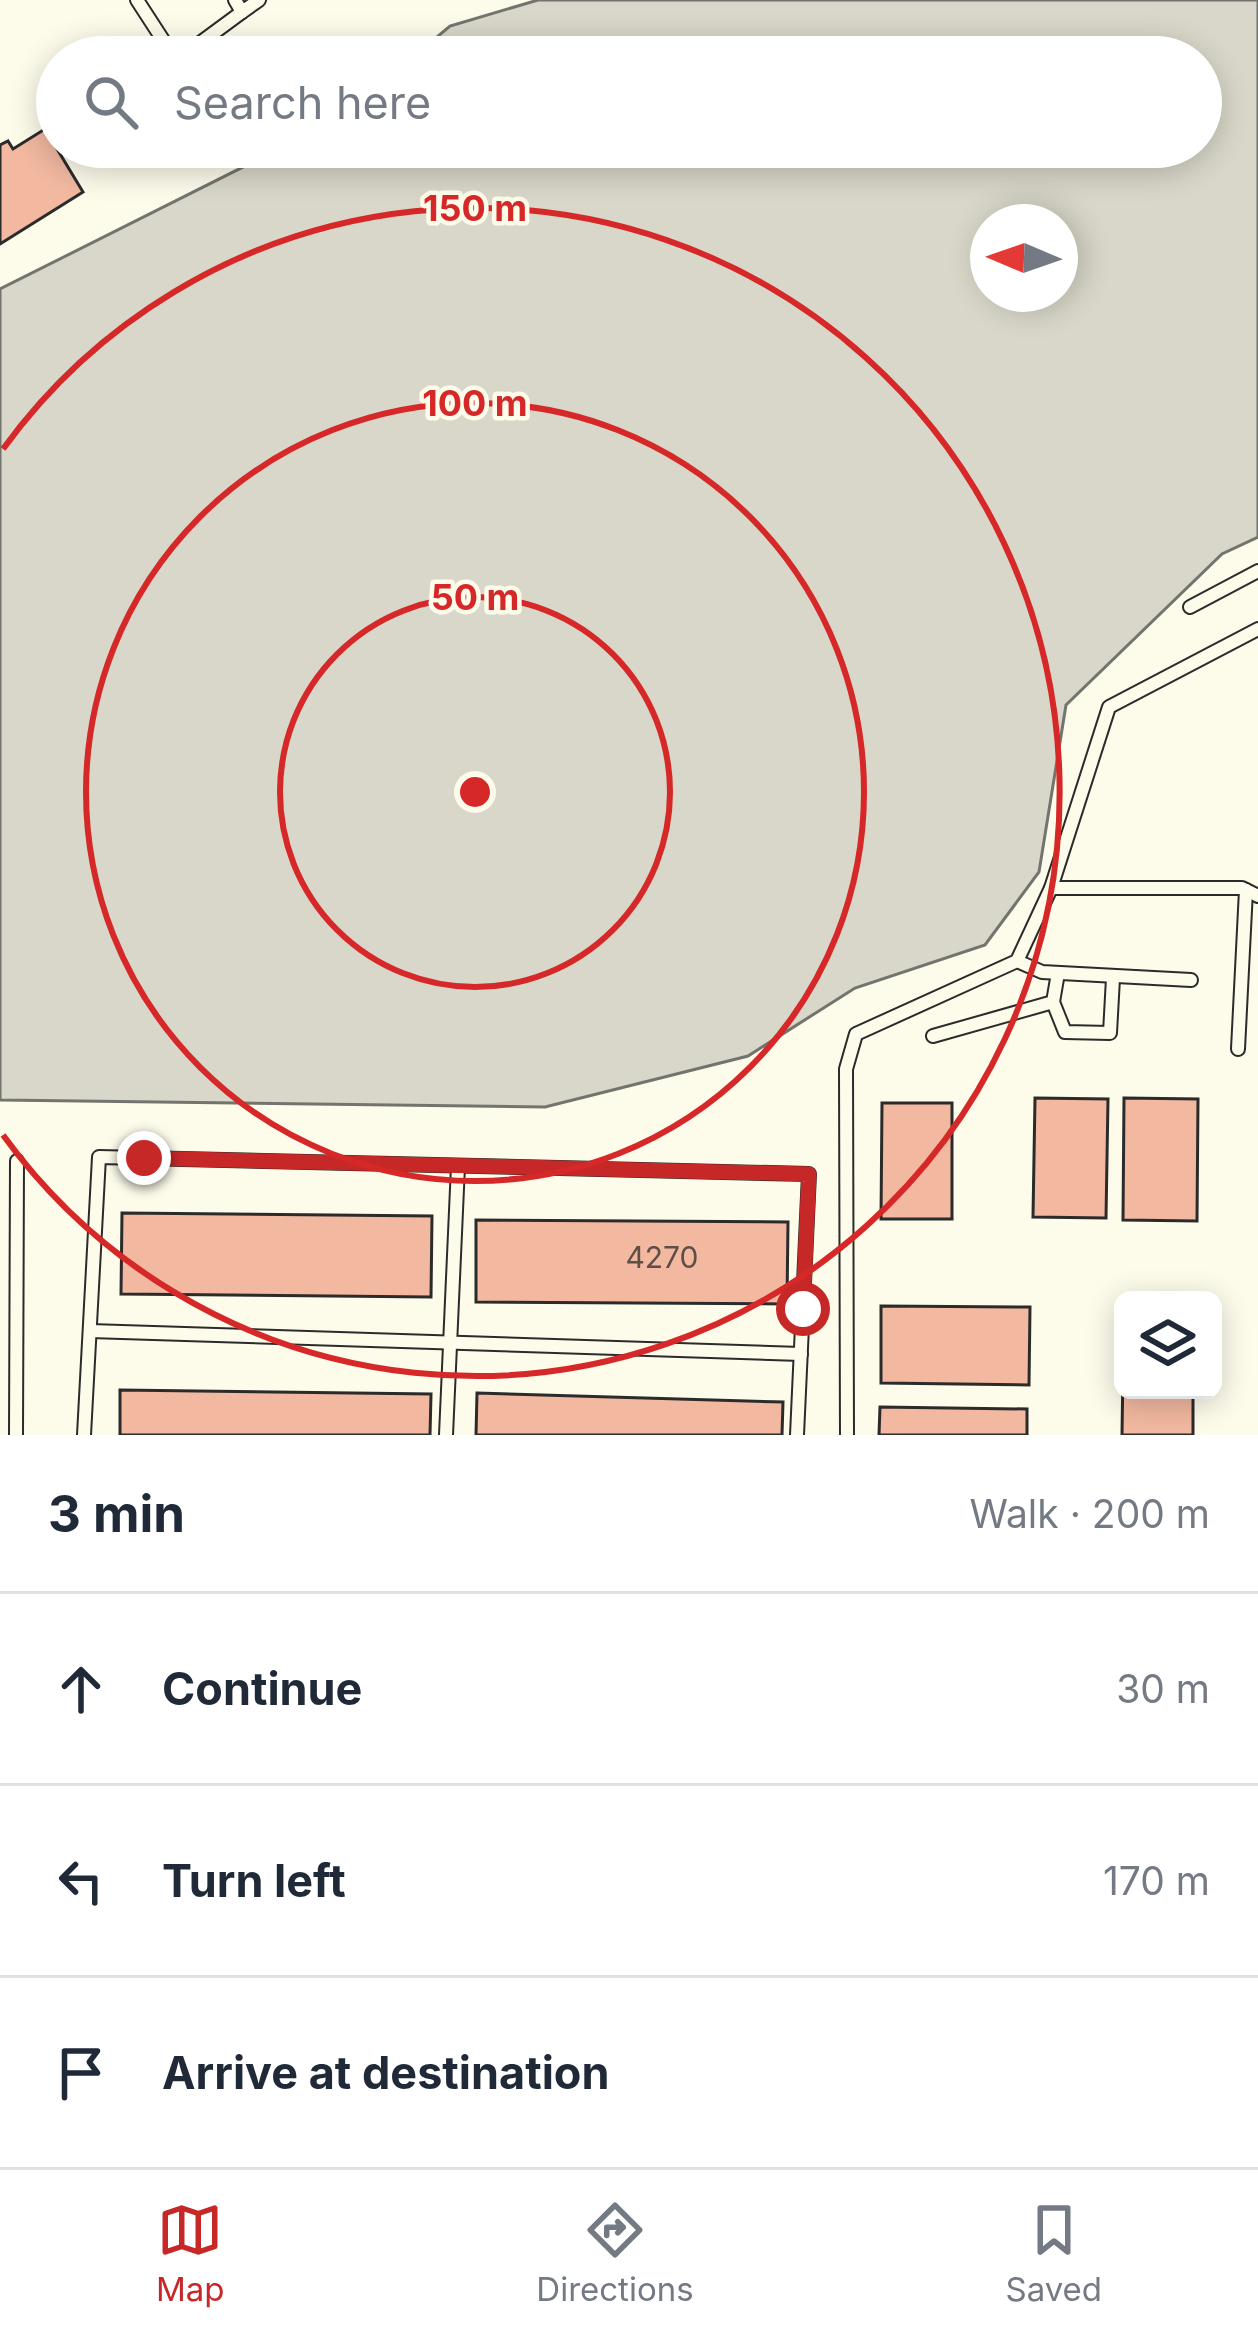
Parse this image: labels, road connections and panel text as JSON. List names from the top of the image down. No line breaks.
{"house_numbers":["4270"],"north":"left","page":{"search":"Search here","heading":["3 min","Walk · 200 m"],"list":[["Continue","30 m"],["Turn left","170 m"],"Arrive at destination"],"nav":["Map","Directions","Saved"]},"rings":["150 m","100 m","50 m"]}
